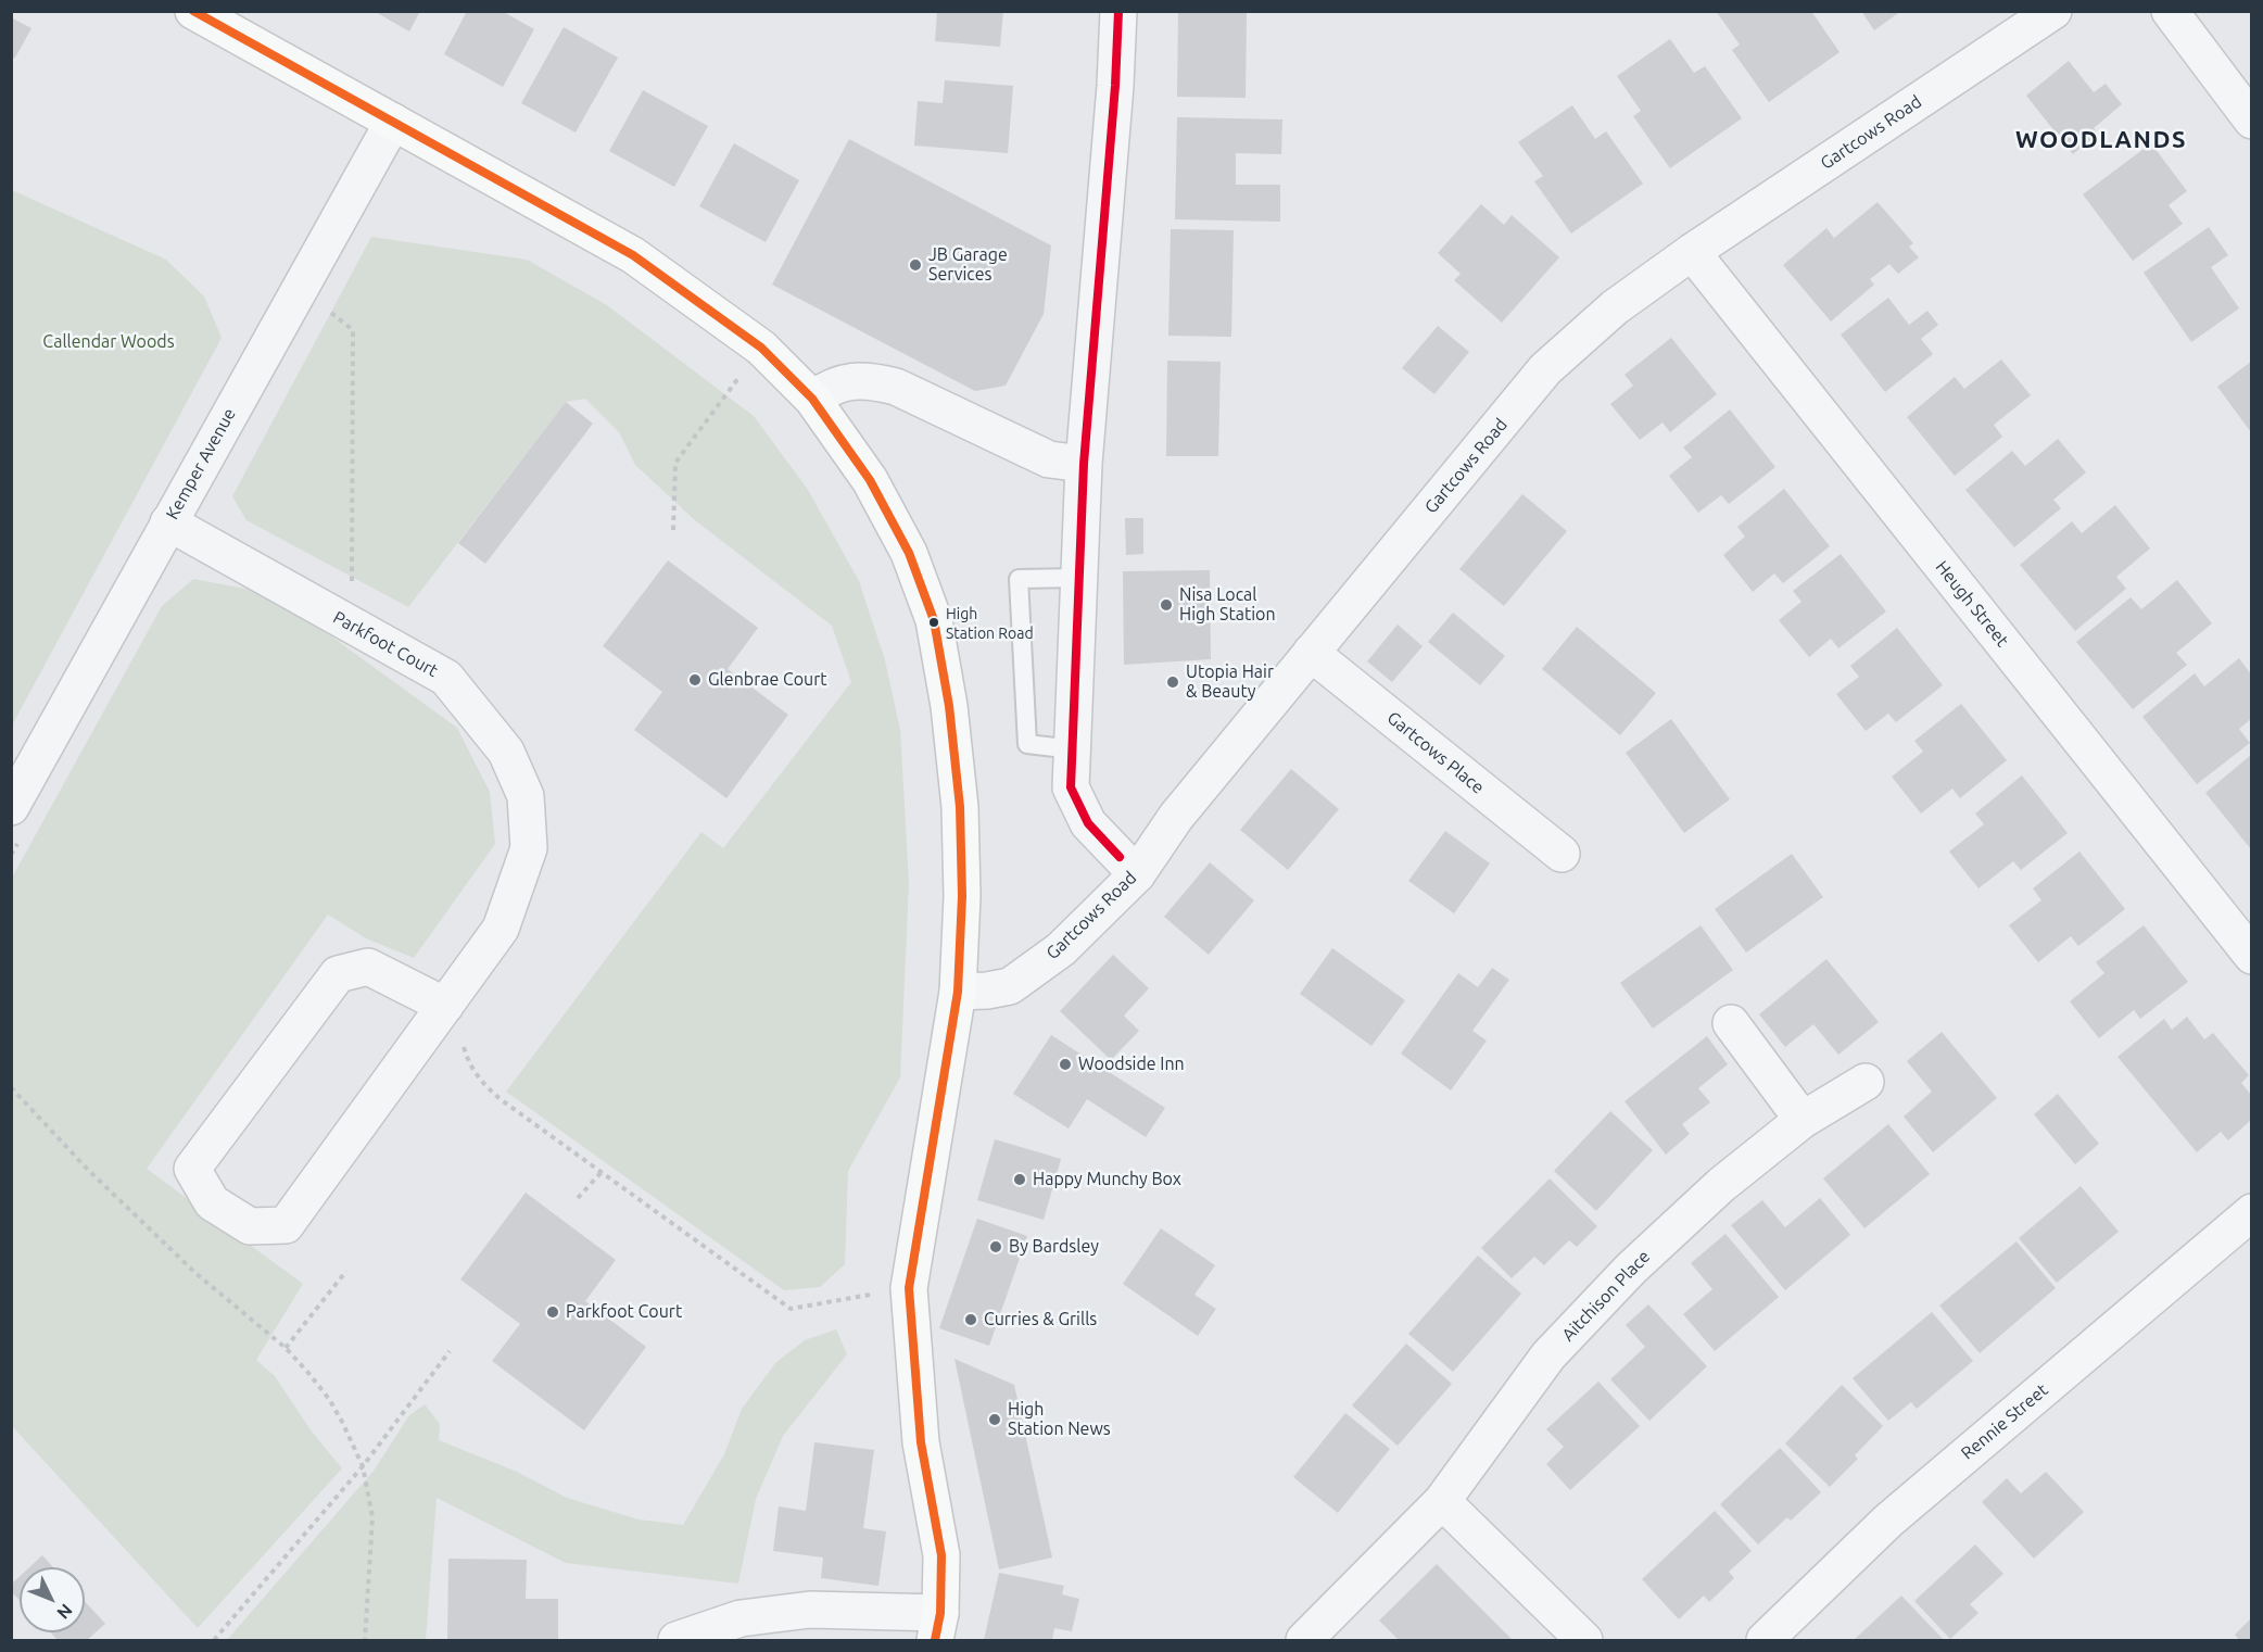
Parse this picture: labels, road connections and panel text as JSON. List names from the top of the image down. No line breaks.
{"streets":{"street":["Gartcows Road","Kemper Avenue","Heugh Street","Parkfoot Court","Gartcows Place","Aitchison Place","Rennie Street"]},"crossings":[["Gartcows Road","Heugh Street"],["Gartcows Road","Gartcows Place"],["Kemper Avenue","Parkfoot Court"]],"districts":["WOODLANDS"],"parks":["Callendar Woods"],"places":["JB Garage Services","Nisa Local High Station","High Station Road","Glenbrae Court","Utopia Hair & Beauty","Woodside Inn","Happy Munchy Box","By Bardsley","Parkfoot Court","Curries & Grills","High Station News"],"north":"bottom right"}
